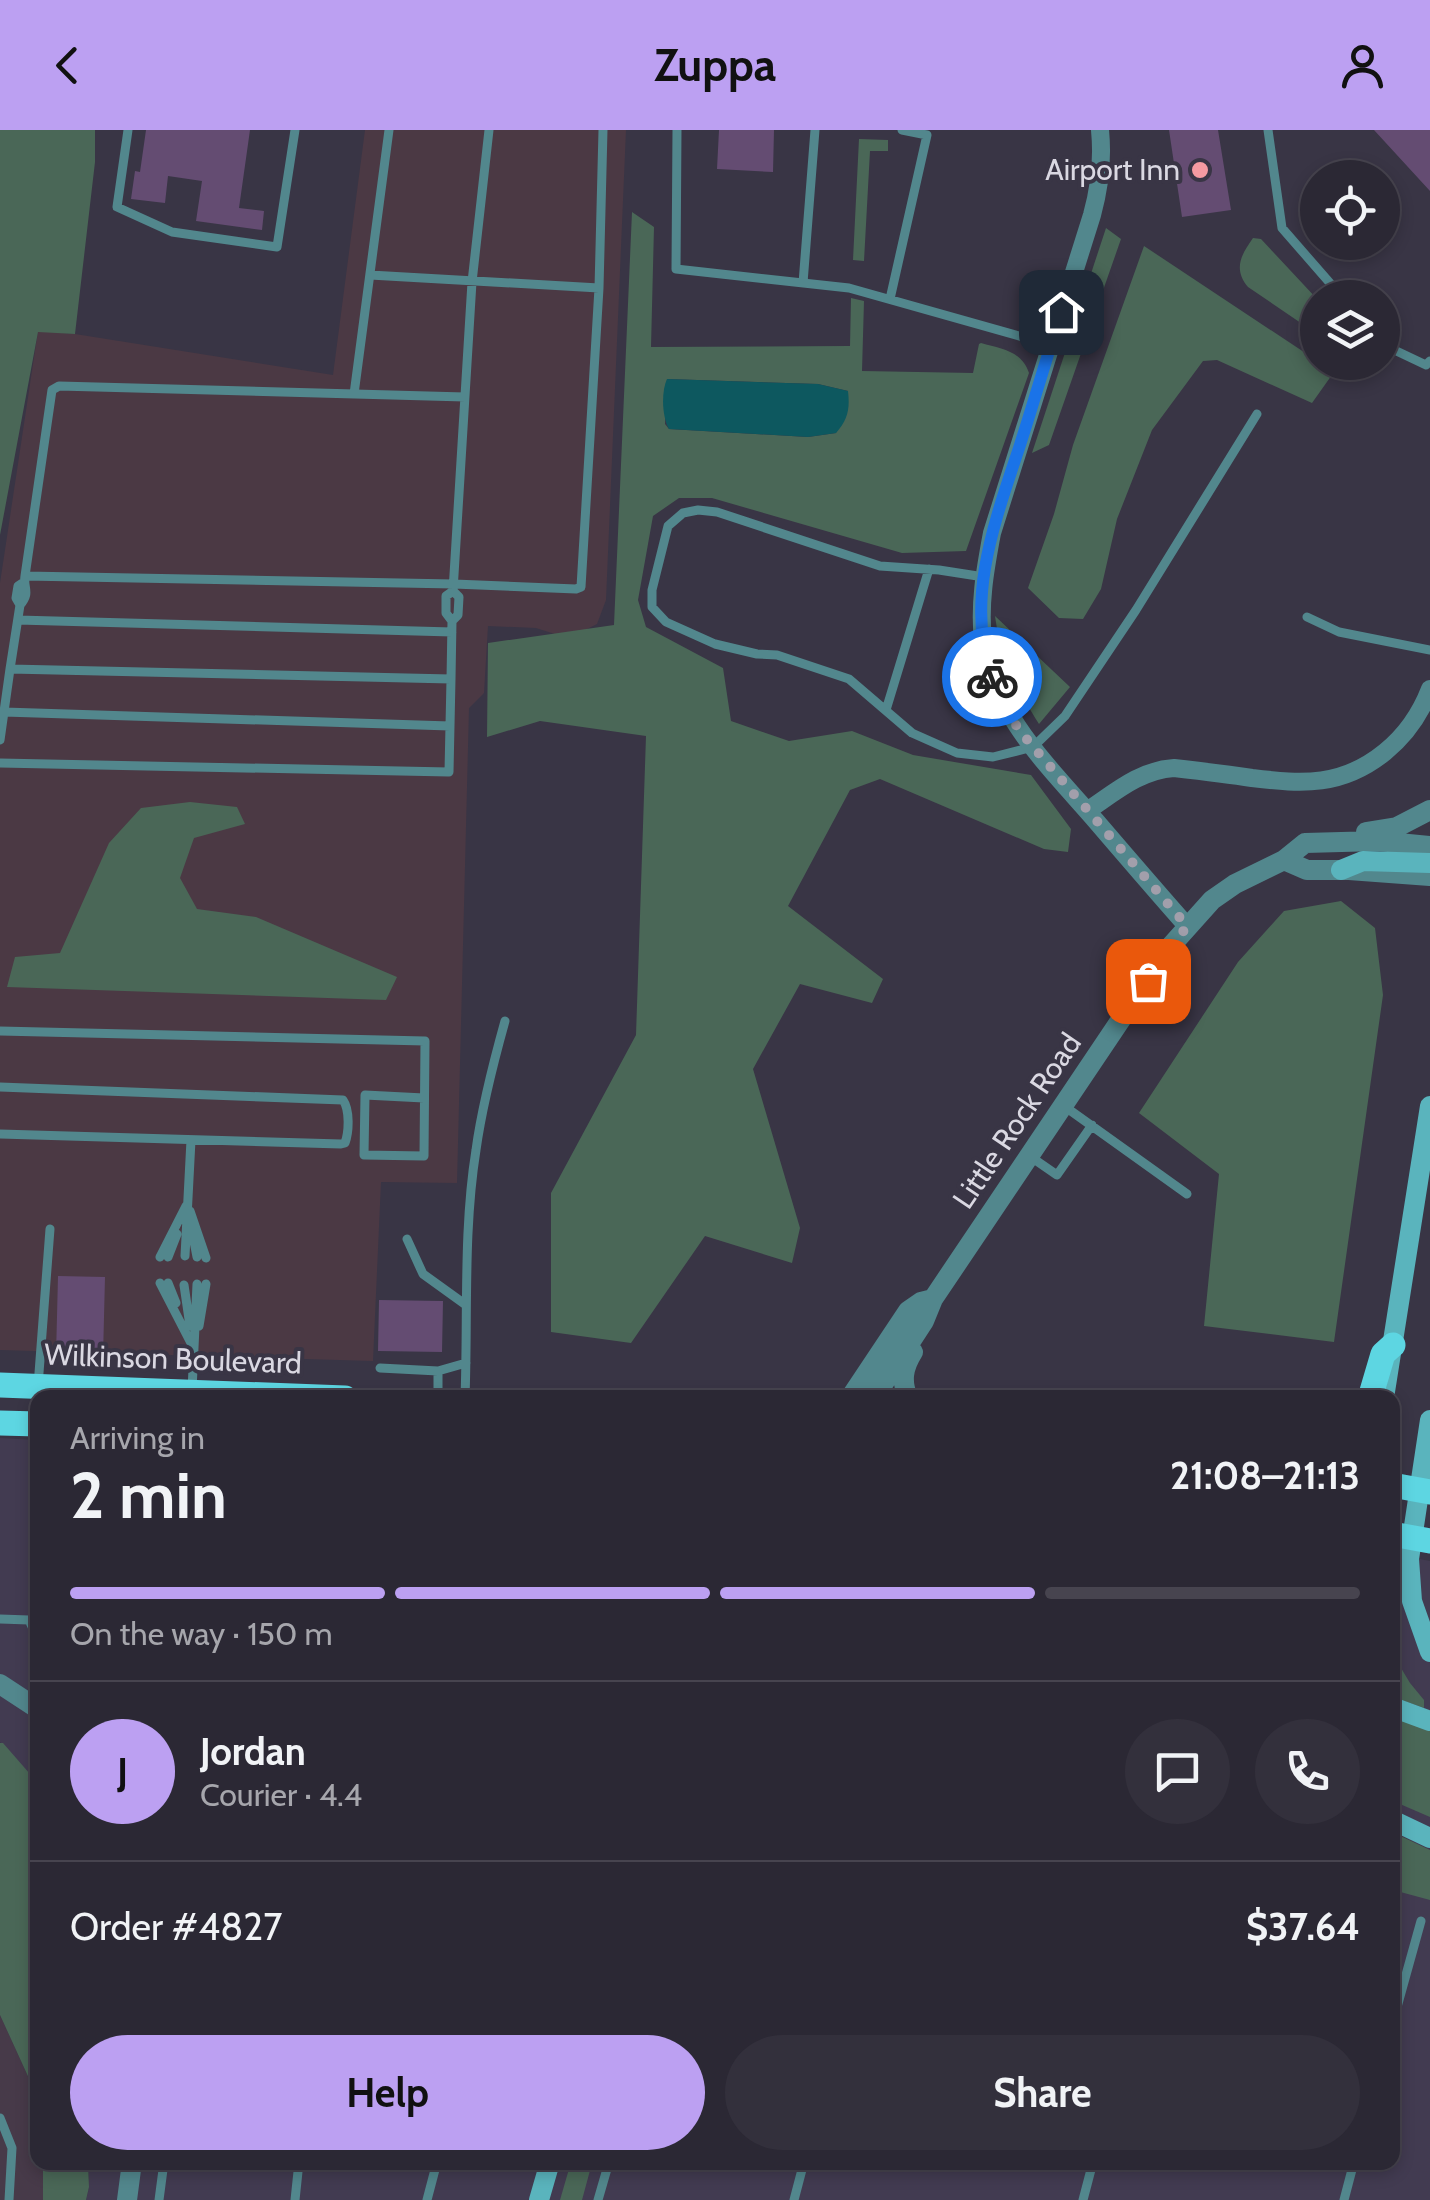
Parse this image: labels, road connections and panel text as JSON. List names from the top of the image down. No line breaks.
{"streets":{"main road":["Wilkinson Boulevard"],"street":["Little Rock Road"]},"places":["Airport Inn"],"page":{"header":"Zuppa","heading":["2 min","Arriving in","21:08–21:13"],"panel":["Jordan","Courier · 4.4","Order #4827","$37.64"],"bar":"On the way · 150 m","round":"J","buttons":["Help","Share"]}}
